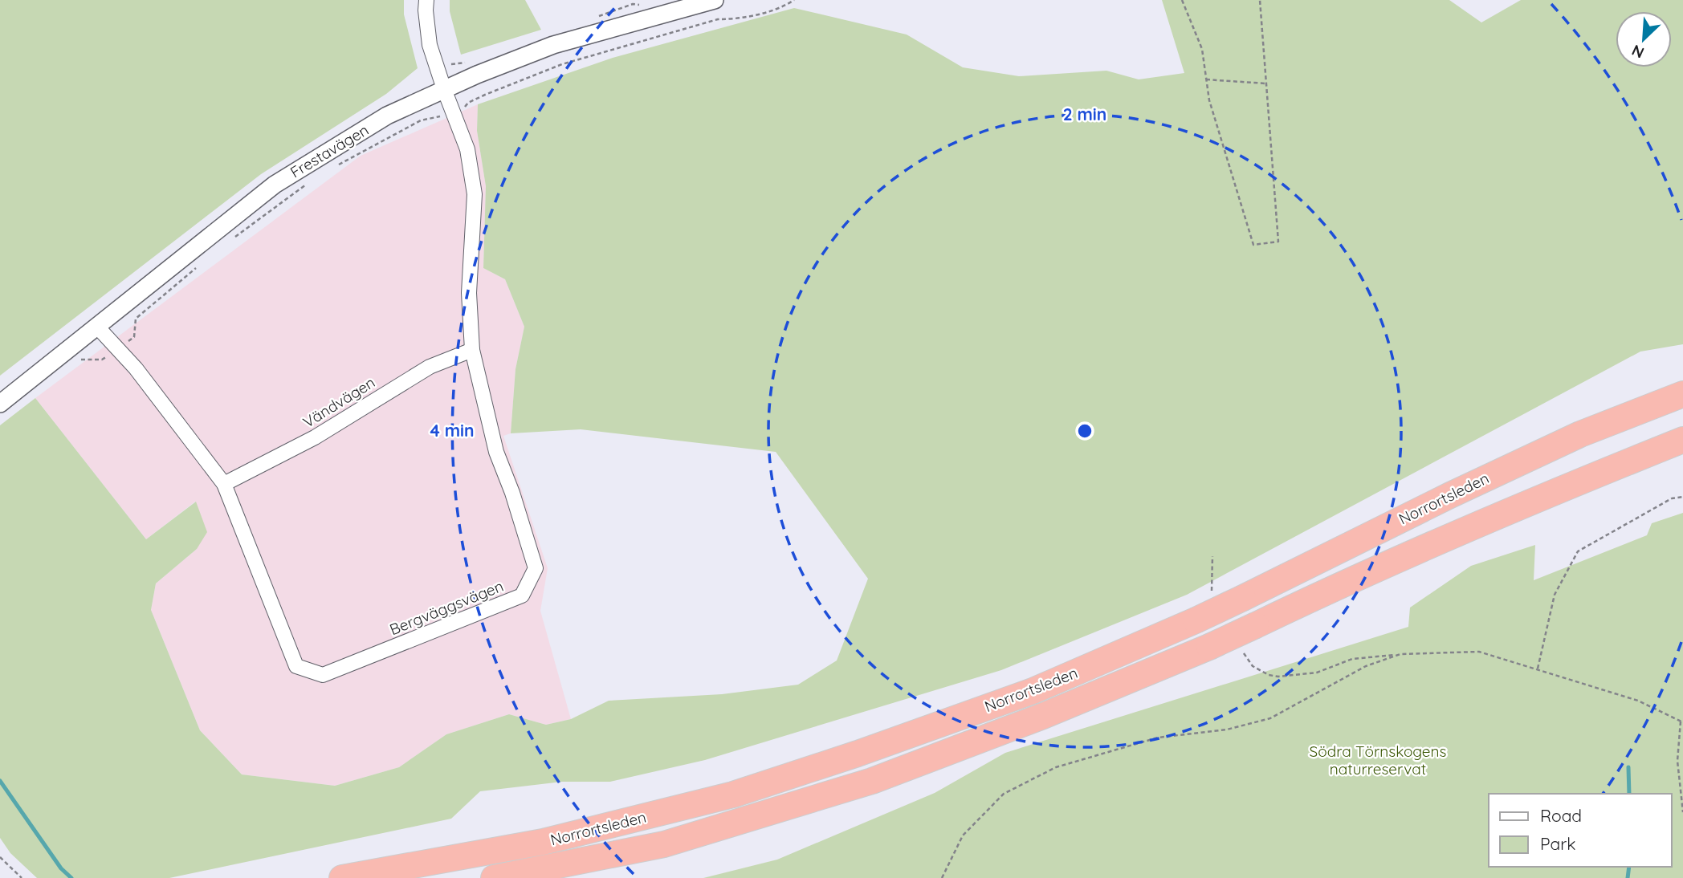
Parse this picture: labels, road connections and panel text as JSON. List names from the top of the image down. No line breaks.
{"streets":{"highway":["Norrortsleden"],"street":["Frestavägen","Vändvägen","Bergväggsvägen"]},"crossings":[["Frestavägen","Bergväggsvägen"],["Vändvägen","Bergväggsvägen"]],"parks":["Södra Törnskogens naturreservat"],"legend":["Road","Park"],"north":"bottom left","rings":["2 min","4 min"]}
